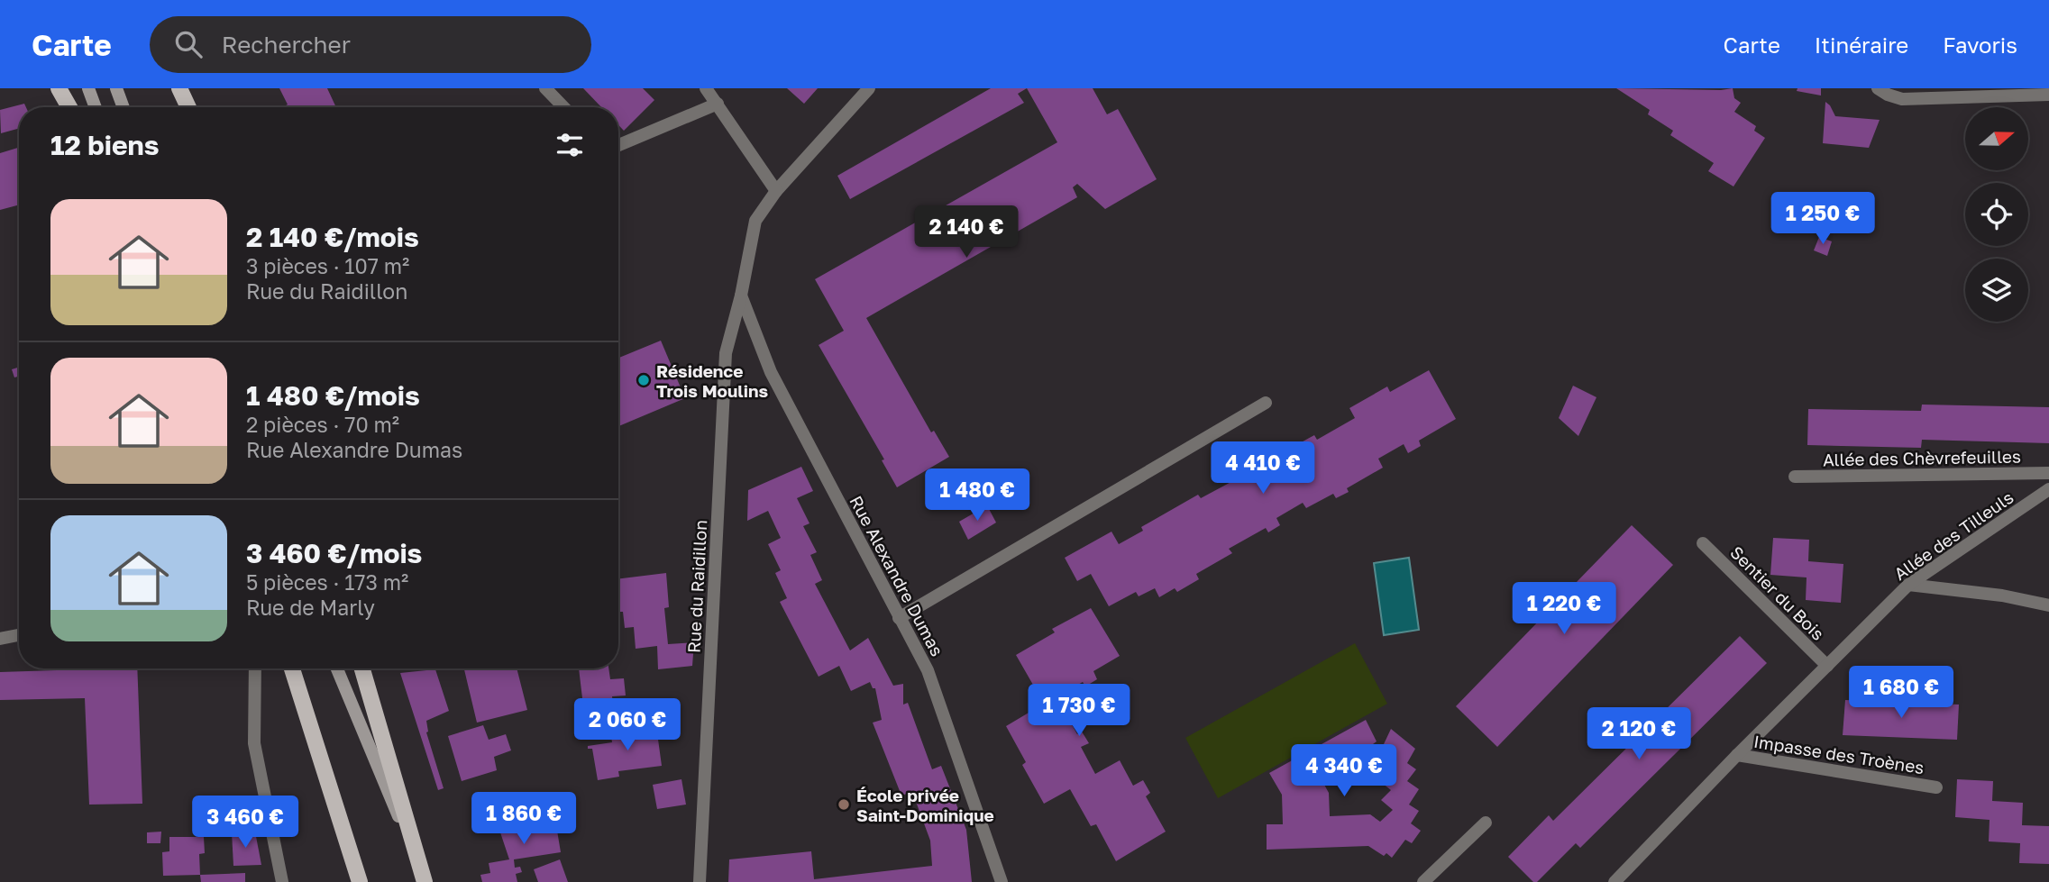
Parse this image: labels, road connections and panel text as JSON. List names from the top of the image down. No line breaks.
{"streets":{"street":["Allée des Chèvrefeuilles","Allée des Tilleuls","Rue Alexandre Dumas","Rue du Raidillon","Sentier du Bois","Impasse des Troènes"]},"crossings":[["Allée des Tilleuls","Sentier du Bois"],["Allée des Tilleuls","Impasse des Troènes"],["Rue Alexandre Dumas","Rue du Raidillon"]],"places":["Résidence Trois Moulins","École privée Saint-Dominique"],"north":"right","page":{"header":"Carte","search":"Rechercher","nav":["Carte","Itinéraire","Favoris"],"heading":"12 biens","list":[{"name":"2 140 €/mois","note":"3 pièces · 107 m² · Rue du Raidillon"},{"name":"1 480 €/mois","note":"2 pièces · 70 m² · Rue Alexandre Dumas"},{"name":"3 460 €/mois","note":"5 pièces · 173 m² · Rue de Marly"}],"price":["1 250 €","2 140 €","4 410 €","1 480 €","1 220 €","1 680 €","1 730 €","2 060 €","2 120 €","4 340 €","1 860 €","3 460 €"]}}
